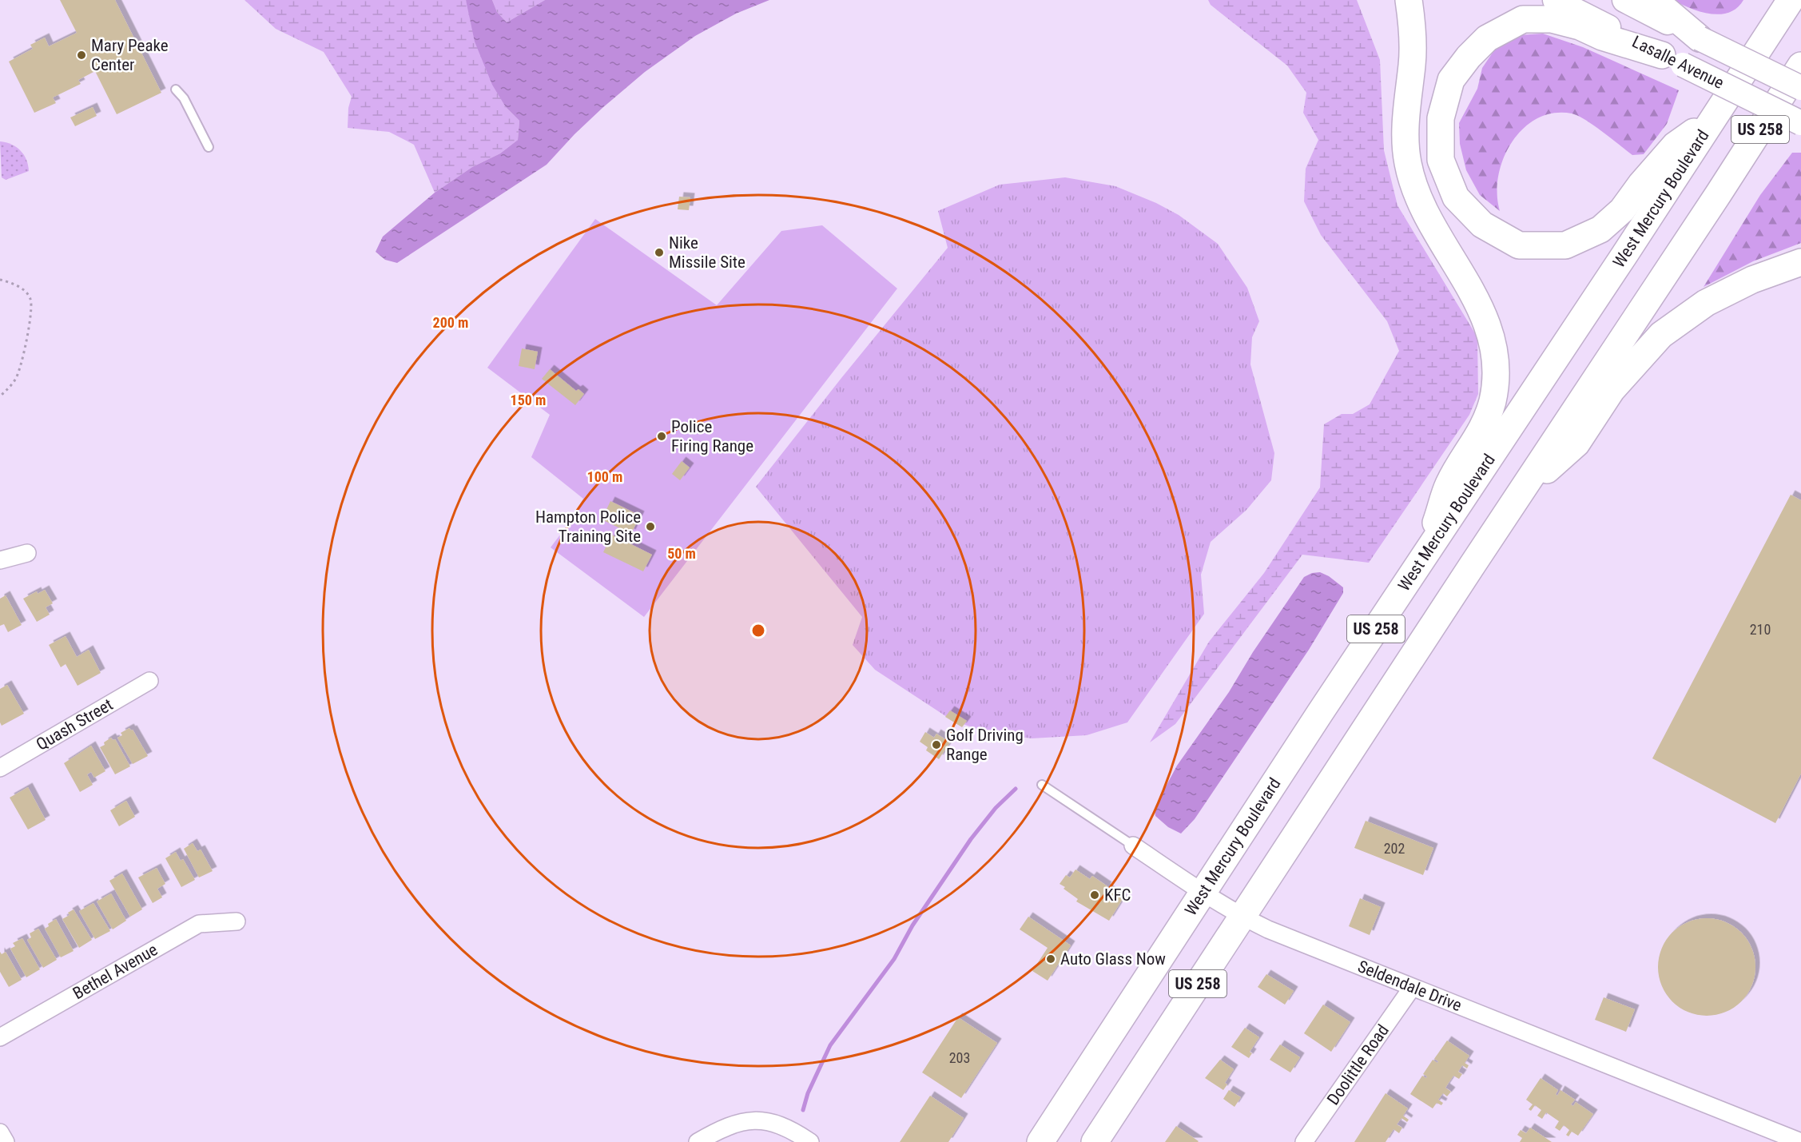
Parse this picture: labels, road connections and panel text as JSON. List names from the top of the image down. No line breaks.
{"streets":{"main road":["Lasalle Avenue","US 258","West Mercury Boulevard"],"street":["Quash Street","Bethel Avenue","Seldendale Drive","Doolittle Road"]},"crossings":[["US 258","Seldendale Drive"],["West Mercury Boulevard","Seldendale Drive"],["Seldendale Drive","Doolittle Road"]],"places":["Mary Peake Center","Nike Missile Site","Police Firing Range","Hampton Police Training Site","Golf Driving Range","KFC","Auto Glass Now"],"house_numbers":["210","202","203"],"rings":["200 m","150 m","100 m","50 m"]}
